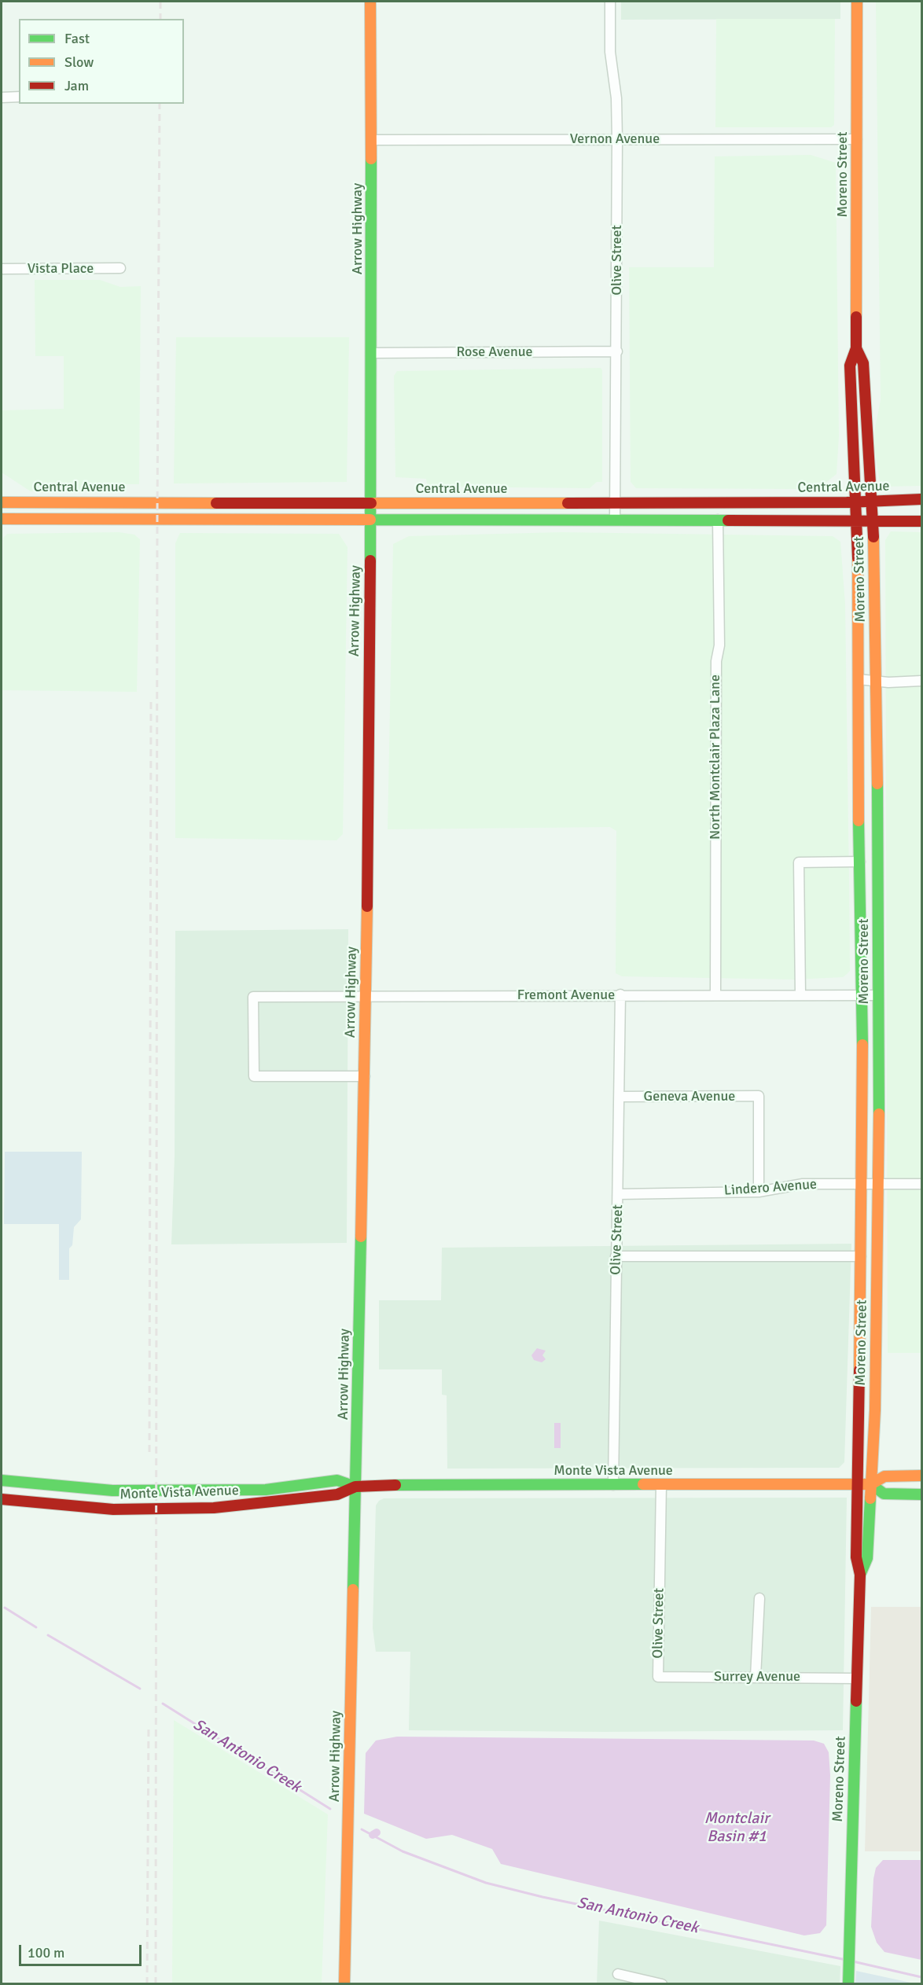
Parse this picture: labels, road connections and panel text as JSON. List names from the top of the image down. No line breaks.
{"streets":{"main road":["Moreno Street","Arrow Highway","Central Avenue","Monte Vista Avenue"],"street":["Vernon Avenue","Olive Street","Vista Place","Rose Avenue","North Montclair Plaza Lane","Fremont Avenue","Geneva Avenue","Lindero Avenue","Surrey Avenue"]},"crossings":[["Vernon Avenue","Moreno Street"],["Vernon Avenue","Arrow Highway"],["Vernon Avenue","Olive Street"],["Moreno Street","Central Avenue"],["Moreno Street","Fremont Avenue"],["Moreno Street","Lindero Avenue"],["Moreno Street","Monte Vista Avenue"],["Moreno Street","Surrey Avenue"],["Arrow Highway","Rose Avenue"],["Arrow Highway","Central Avenue"],["Arrow Highway","Fremont Avenue"],["Arrow Highway","Monte Vista Avenue"],["Olive Street","Rose Avenue"],["Olive Street","Central Avenue"],["Olive Street","Fremont Avenue"],["Olive Street","Geneva Avenue"],["Olive Street","Lindero Avenue"],["Olive Street","Monte Vista Avenue"],["Olive Street","Surrey Avenue"],["North Montclair Plaza Lane","Fremont Avenue"],["Geneva Avenue","Lindero Avenue"]],"water":["San Antonio Creek","Montclair Basin #1"],"legend":["Fast","Slow","Jam"],"scale_bar":"100 m"}
